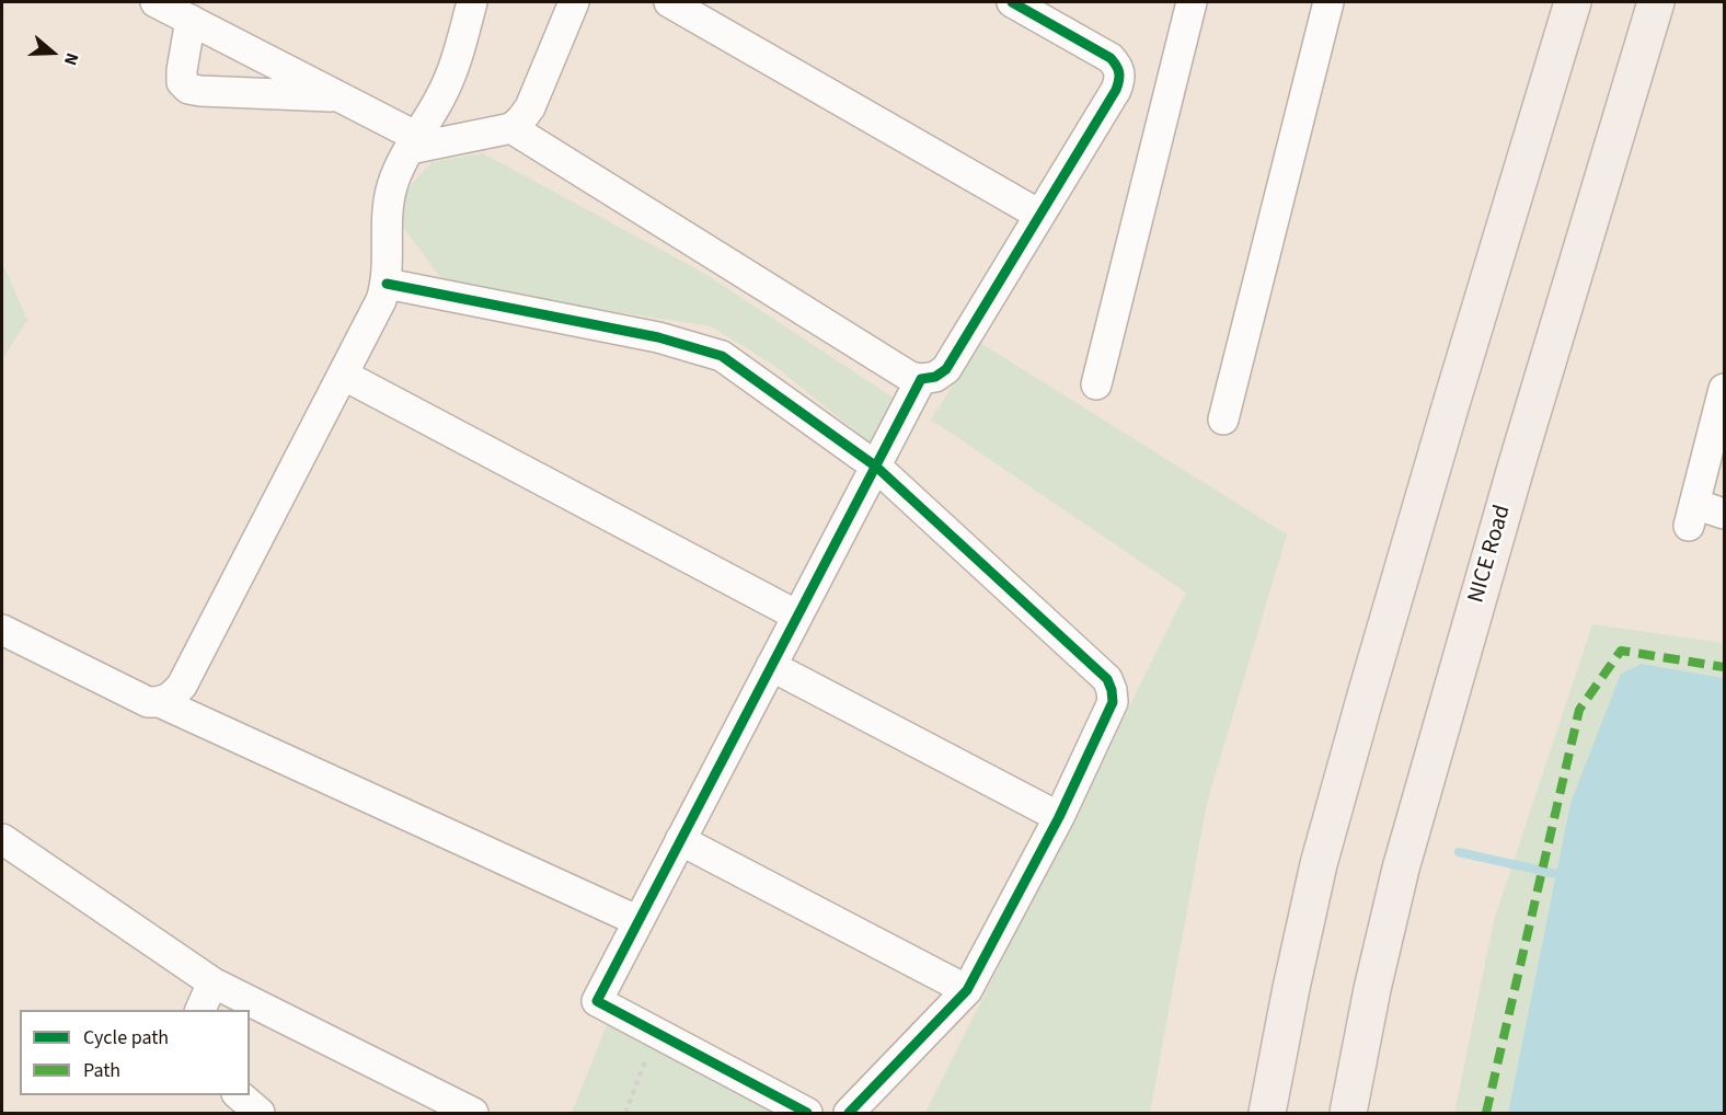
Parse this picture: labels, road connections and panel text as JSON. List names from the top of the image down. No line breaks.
{"streets":{"highway":["NICE Road"]},"legend":["Cycle path","Path"],"north":"right"}
